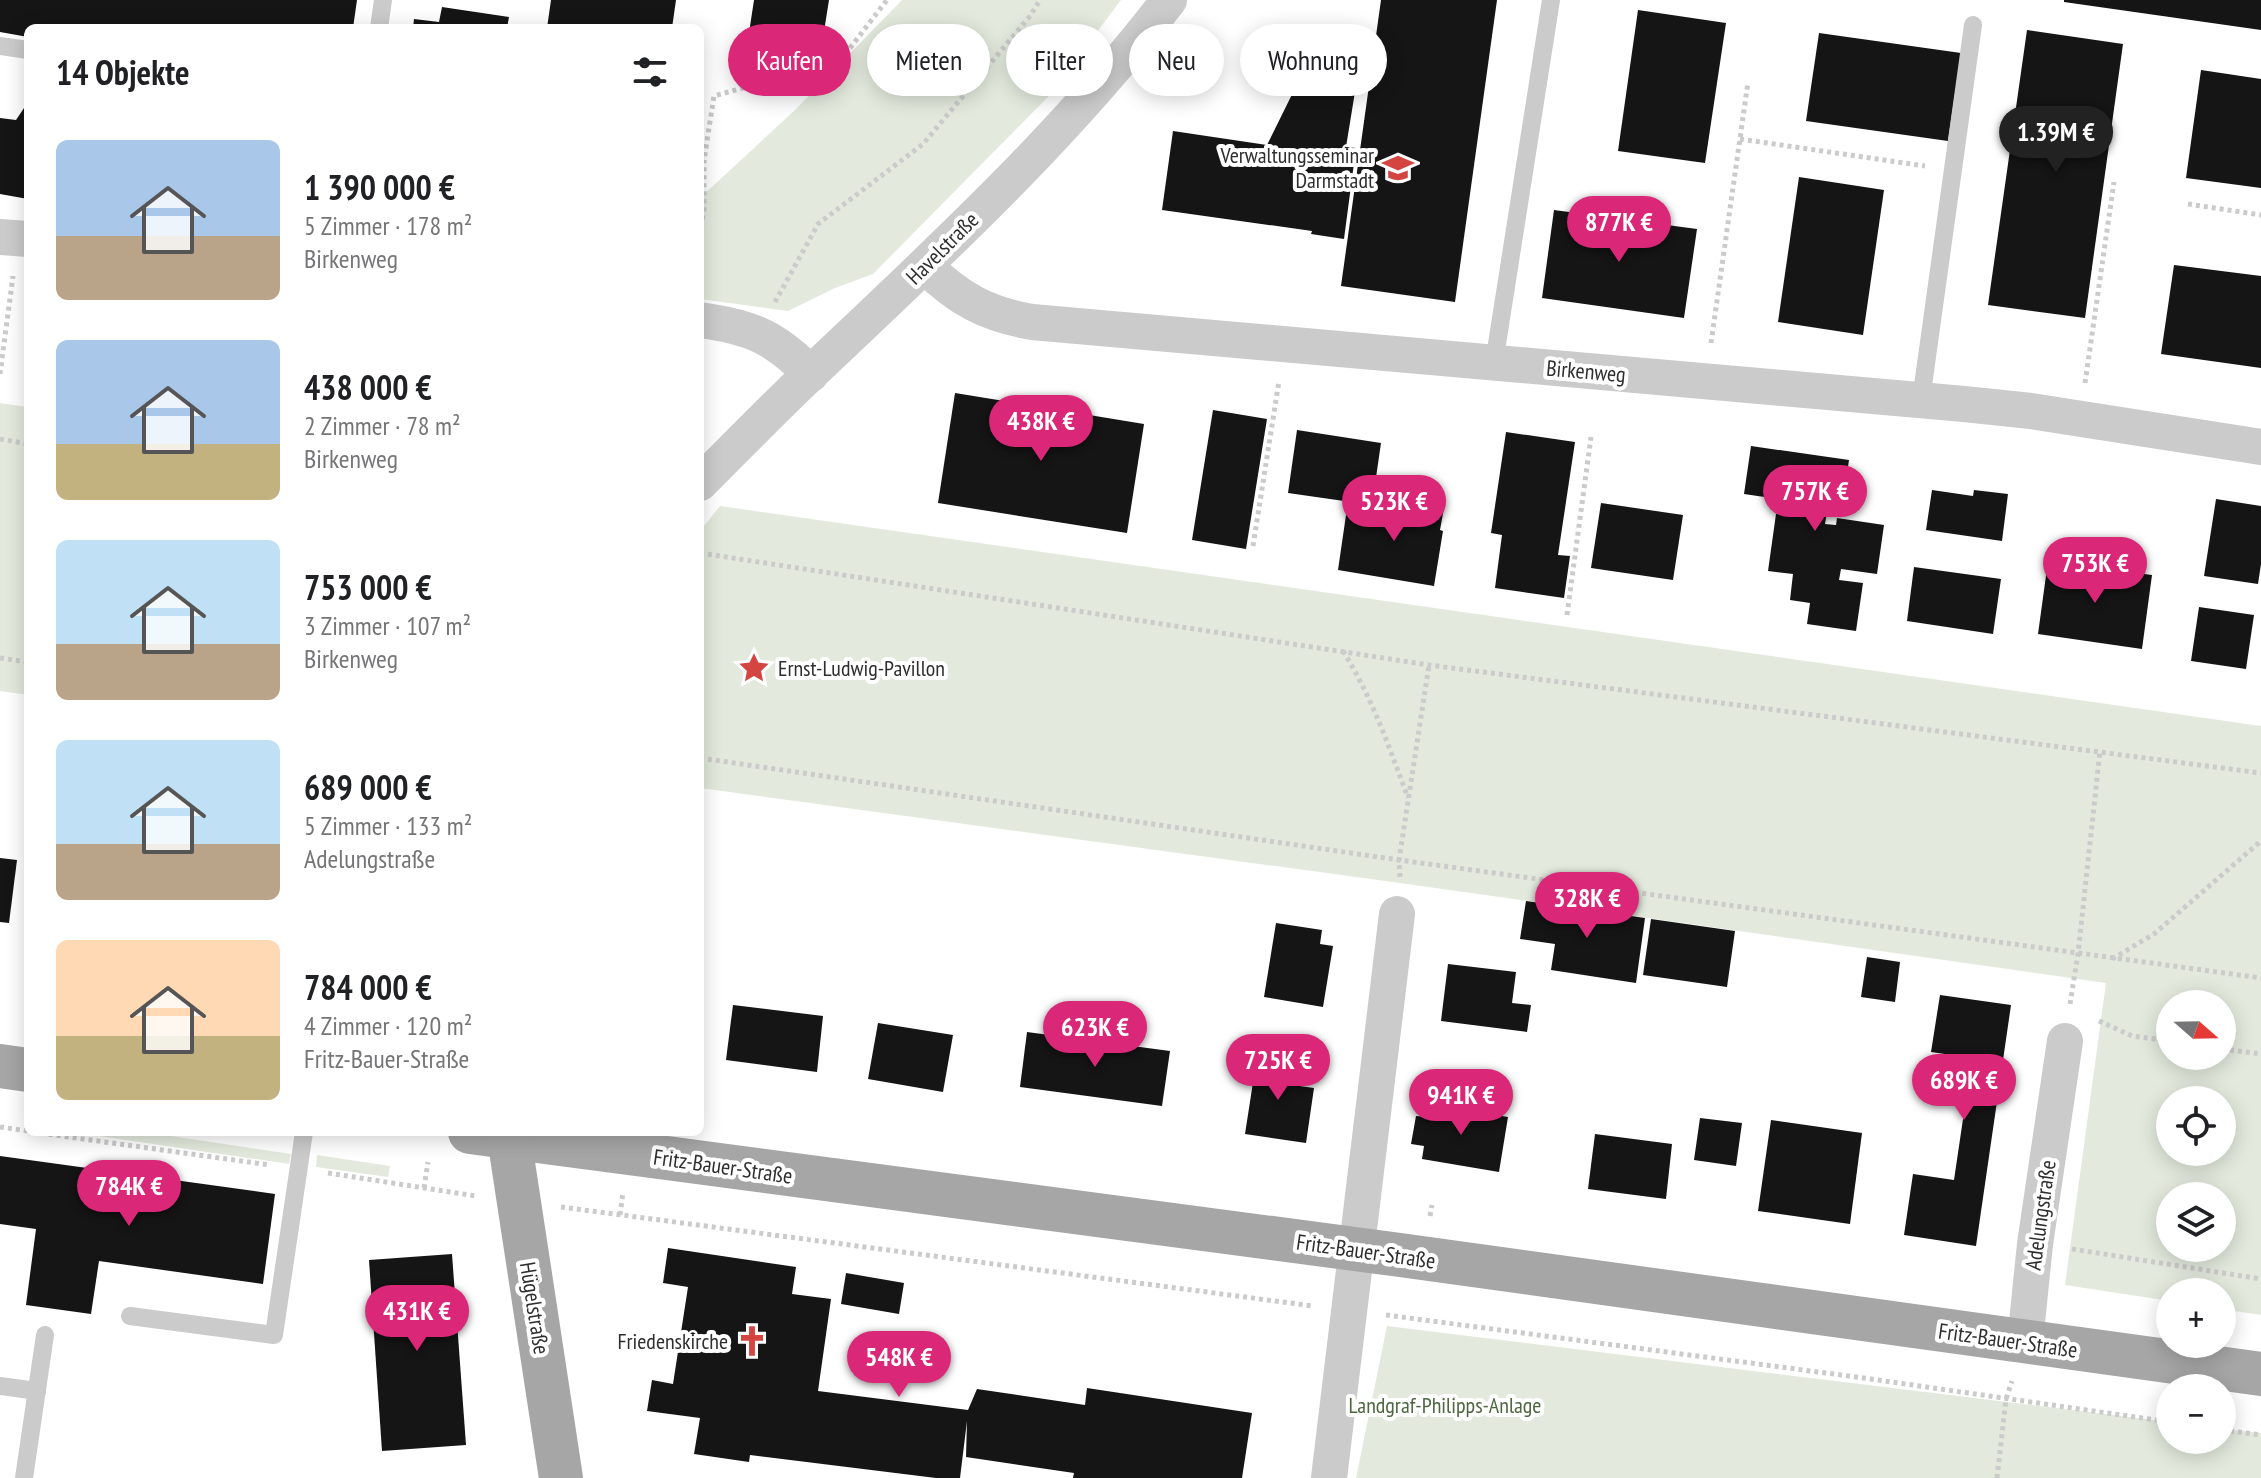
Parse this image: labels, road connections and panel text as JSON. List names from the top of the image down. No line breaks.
{"streets":{"main road":["Fritz-Bauer-Straße","Hügelstraße"],"street":["Havelstraße","Birkenweg","Adelungstraße"]},"crossings":[["Havelstraße","Birkenweg"],["Fritz-Bauer-Straße","Adelungstraße"]],"parks":["Landgraf-Philipps-Anlage"],"places":{"school or university":["Verwaltungsseminar Darmstadt"],"place":["Ernst-Ludwig-Pavillon"],"church":["Friedenskirche"]},"north":"right","page":{"chip":["Kaufen","Mieten","Filter","Neu","Wohnung"],"heading":"14 Objekte","price":["1.39M €","877K €","438K €","757K €","523K €","753K €","328K €","623K €","725K €","689K €","941K €","784K €","431K €","548K €"],"list":[{"name":"1 390 000 €","note":"5 Zimmer · 178 m² · Birkenweg"},{"name":"438 000 €","note":"2 Zimmer · 78 m² · Birkenweg"},{"name":"753 000 €","note":"3 Zimmer · 107 m² · Birkenweg"},{"name":"689 000 €","note":"5 Zimmer · 133 m² · Adelungstraße"},{"name":"784 000 €","note":"4 Zimmer · 120 m² · Fritz-Bauer-Straße"}],"map_buttons":["+","−"]}}
